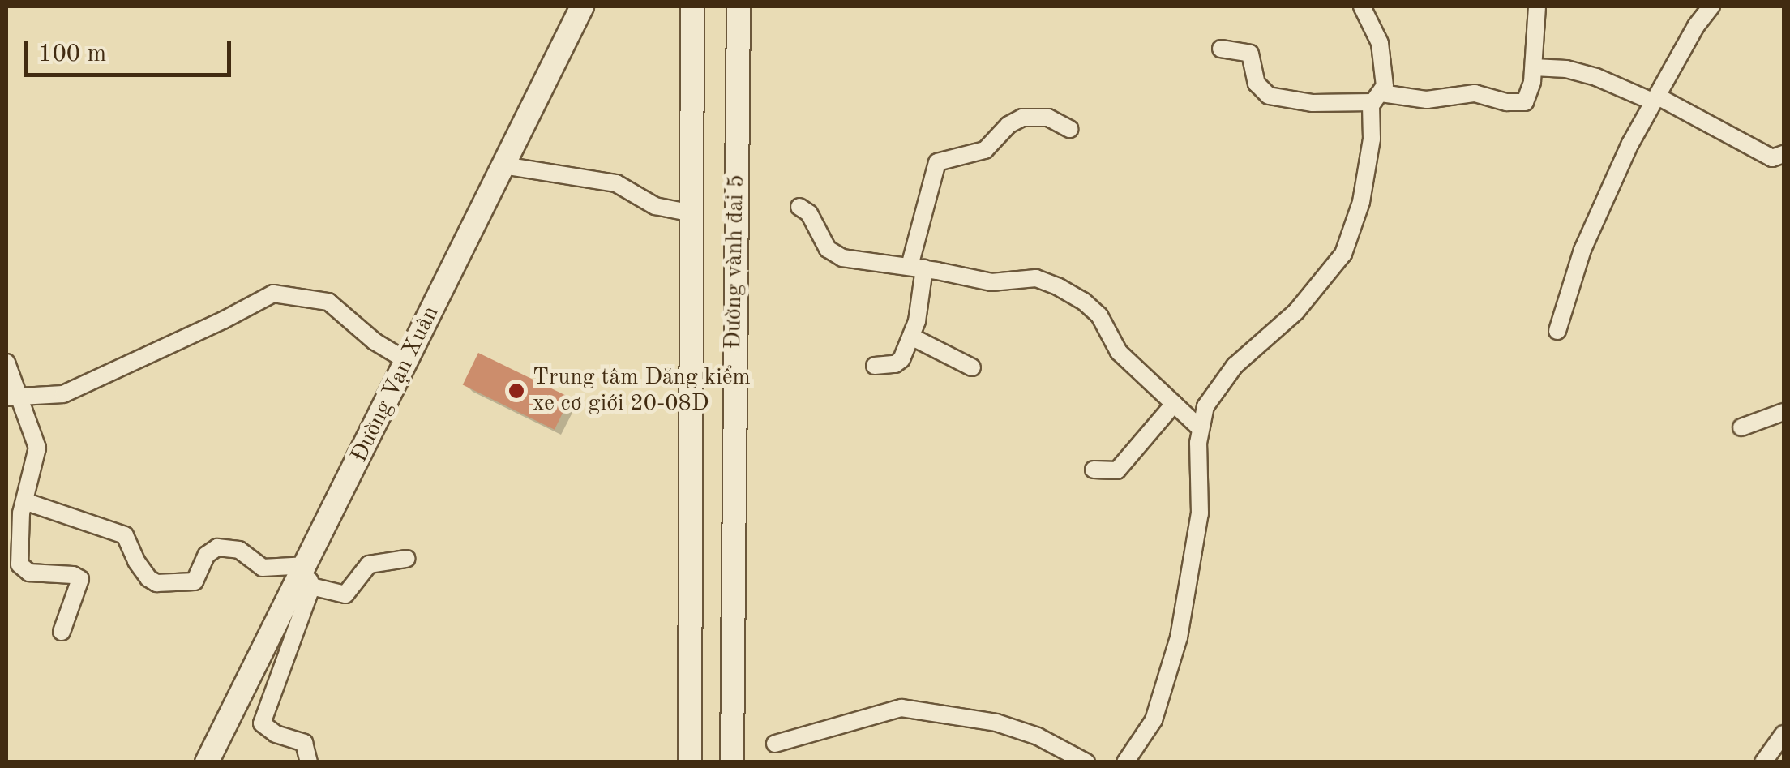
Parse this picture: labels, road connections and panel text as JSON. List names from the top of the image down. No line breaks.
{"streets":{"main road":["Đường vành đai 5","Đường Vạn Xuân"]},"places":["Trung tâm Đăng kiểm xe cơ giới 20-08D"],"scale_bar":"100 m"}
